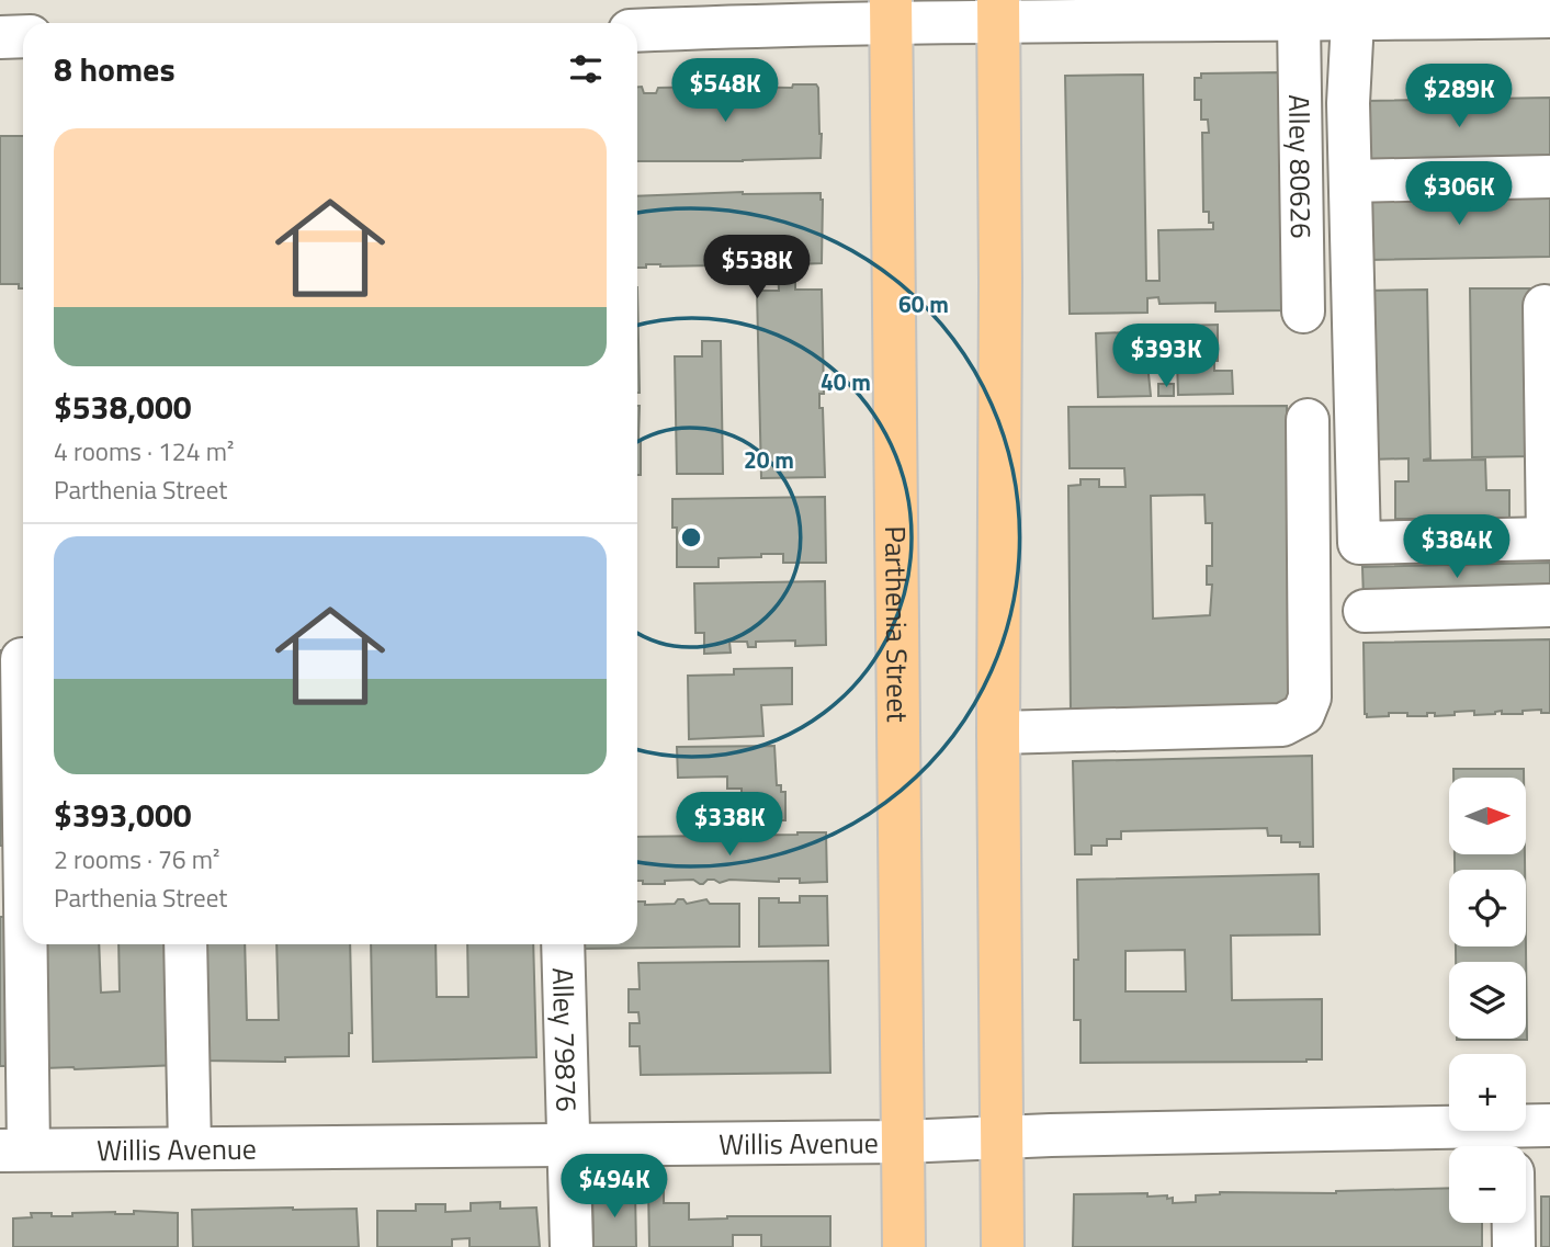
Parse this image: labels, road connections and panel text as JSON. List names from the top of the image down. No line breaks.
{"streets":{"main road":["Parthenia Street"],"street":["Alley 80626","Alley 79876","Willis Avenue"]},"crossings":[["Parthenia Street","Willis Avenue"],["Alley 79876","Willis Avenue"]],"north":"right","page":{"heading":"8 homes","price":["$548K","$289K","$306K","$538K","$393K","$384K","$338K","$494K"],"list":[{"name":"$538,000","note":"4 rooms · 124 m² · Parthenia Street"},{"name":"$393,000","note":"2 rooms · 76 m² · Parthenia Street"}],"map_buttons":["+","−"]},"rings":["60 m","40 m","20 m"]}
